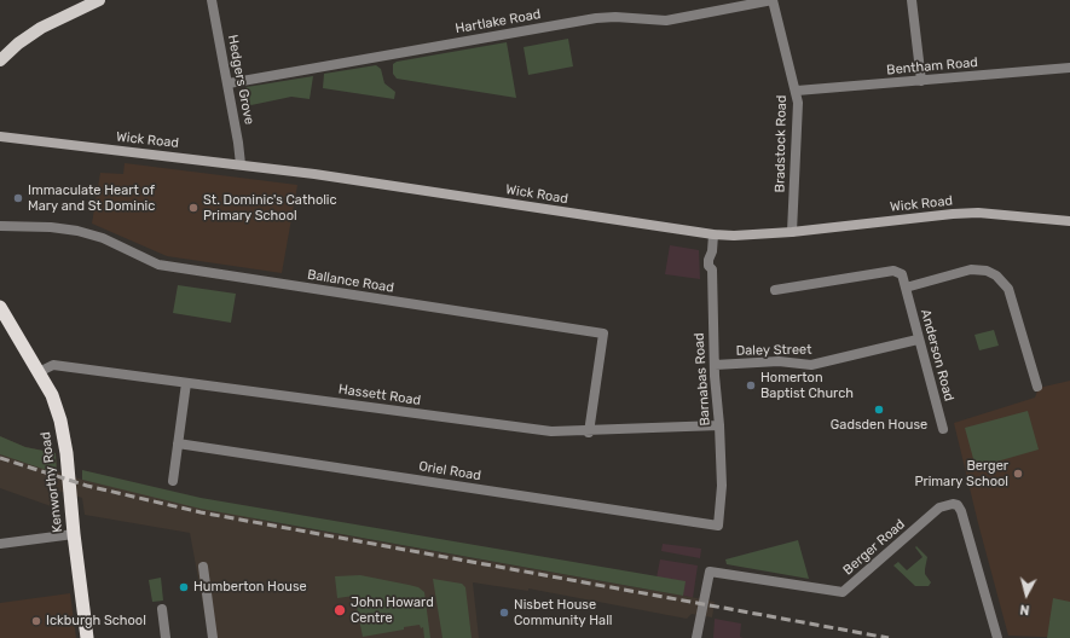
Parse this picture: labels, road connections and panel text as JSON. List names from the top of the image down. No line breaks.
{"streets":{"highway":["Kenworthy Road"],"main road":["Wick Road"],"street":["Hartlake Road","Bentham Road","Hedgers Grove","Bradstock Road","Ballance Road","Daley Street","Anderson Road","Barnabas Road","Hassett Road","Oriel Road","Berger Road"]},"crossings":[["Hartlake Road","Hedgers Grove"],["Hartlake Road","Bradstock Road"],["Bentham Road","Bradstock Road"],["Hedgers Grove","Wick Road"],["Wick Road","Bradstock Road"],["Wick Road","Barnabas Road"],["Ballance Road","Hassett Road"],["Daley Street","Anderson Road"],["Daley Street","Barnabas Road"],["Barnabas Road","Hassett Road"],["Barnabas Road","Oriel Road"],["Hassett Road","Kenworthy Road"]],"places":["Immaculate Heart of Mary and St Dominic","St. Dominic's Catholic Primary School","Homerton Baptist Church","Gadsden House","Berger Primary School","Humberton House","John Howard Centre","Nisbet House Community Hall","Ickburgh School"],"north":"bottom"}
